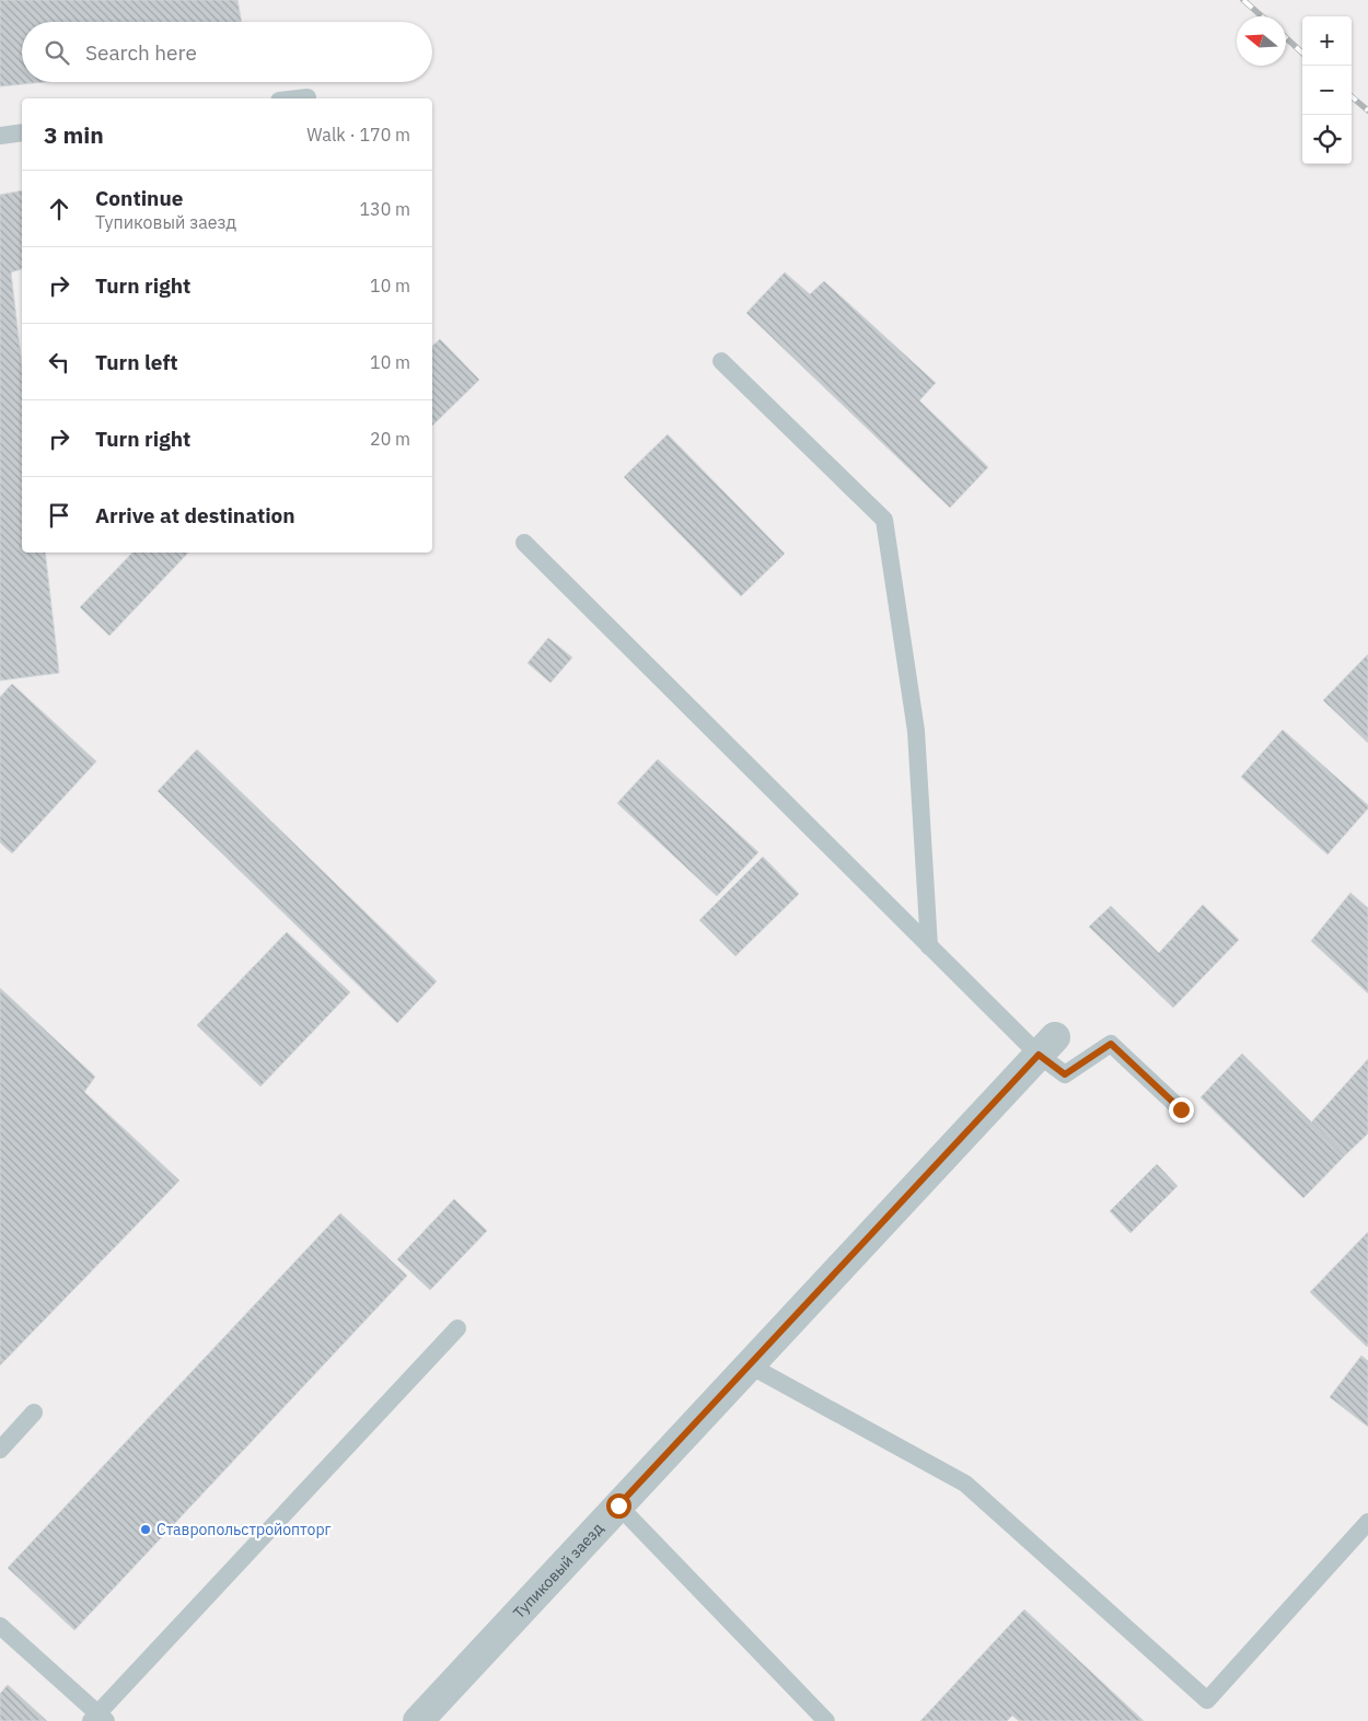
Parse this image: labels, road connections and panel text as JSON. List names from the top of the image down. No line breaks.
{"streets":{"street":["Тупиковый заезд"]},"places":["Ставропольстройопторг"],"north":"left","page":{"map_buttons":["+","−"],"search":"Search here","heading":["3 min","Walk · 170 m"],"list":[["Continue","Тупиковый заезд","130 m"],["Turn right","10 m"],["Turn left","10 m"],["Turn right","20 m"],"Arrive at destination"]}}
